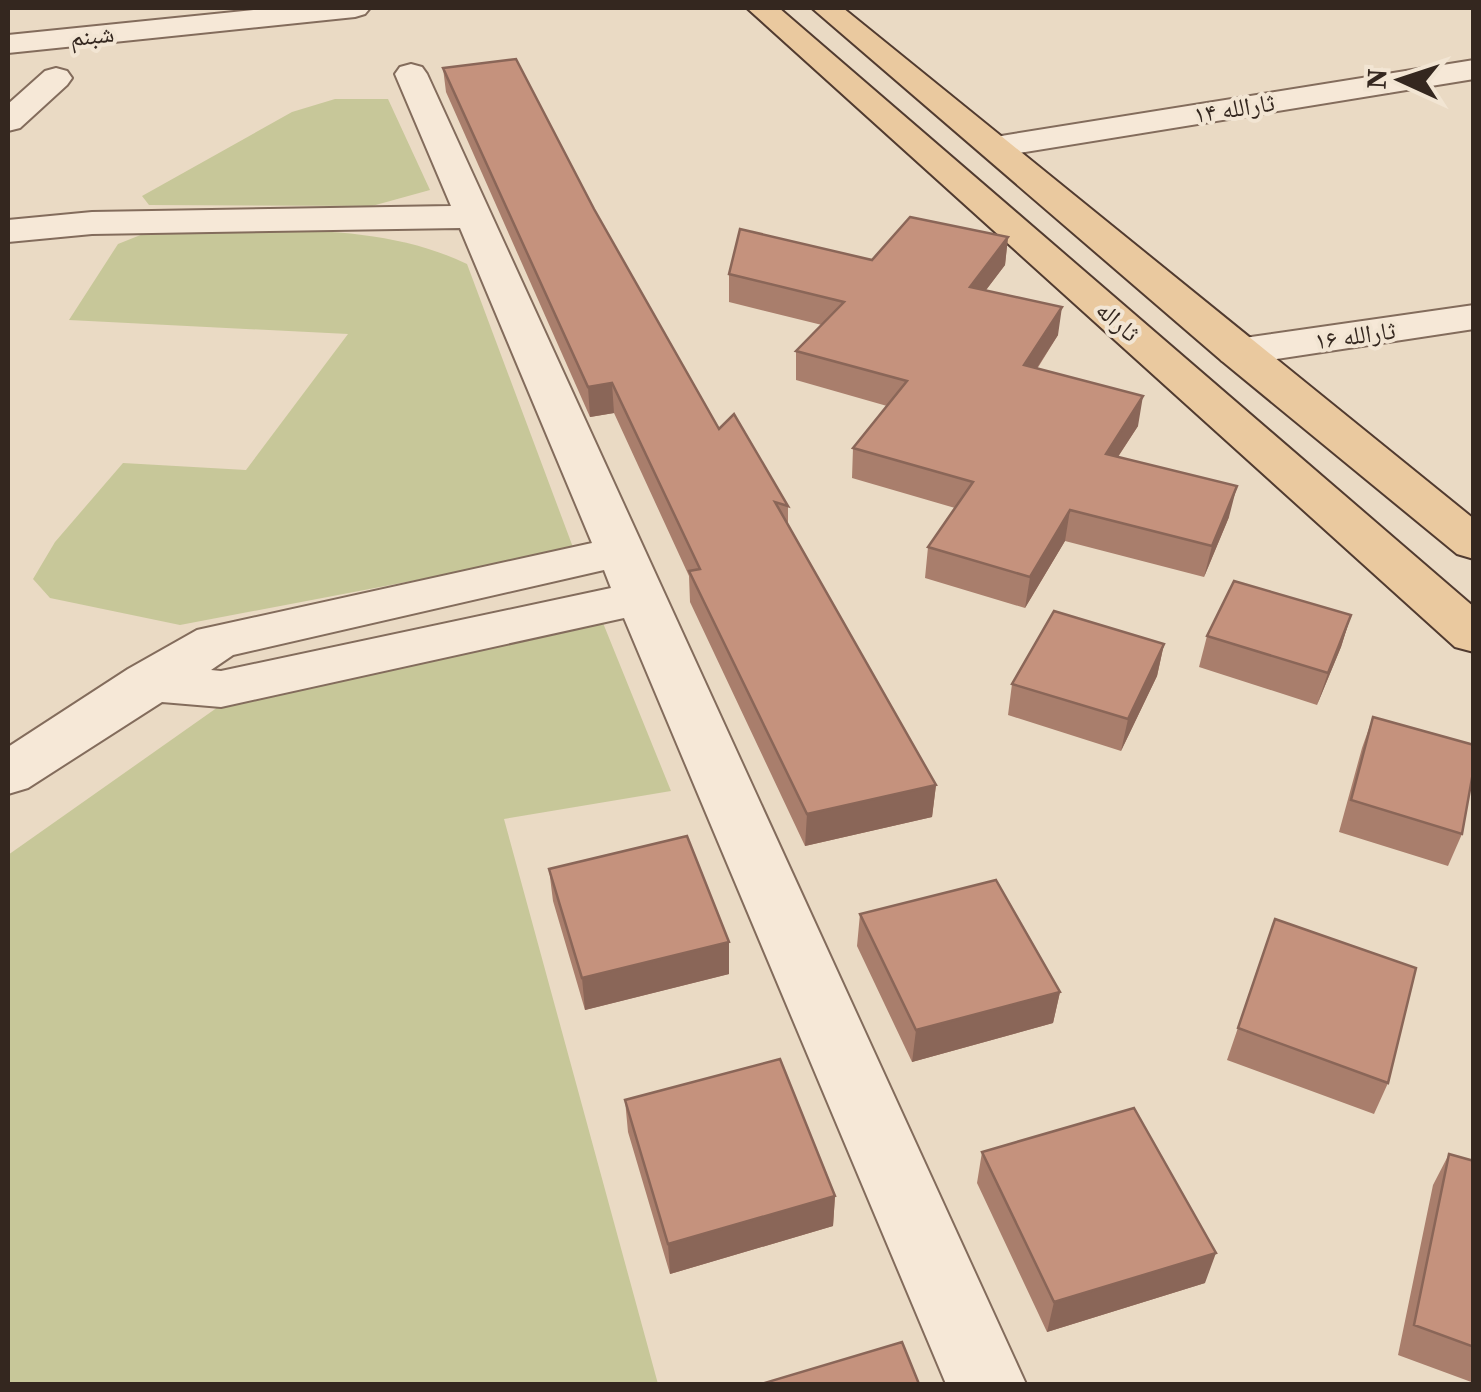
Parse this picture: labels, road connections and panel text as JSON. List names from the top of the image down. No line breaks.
{"streets":{"main road":["ثاراله"],"street":["شبنم","ثارالله ۱۴","ثارالله ۱۶"]},"crossings":[["ثارالله ۱۴","ثاراله"],["ثاراله","ثارالله ۱۶"]],"north":"left"}
